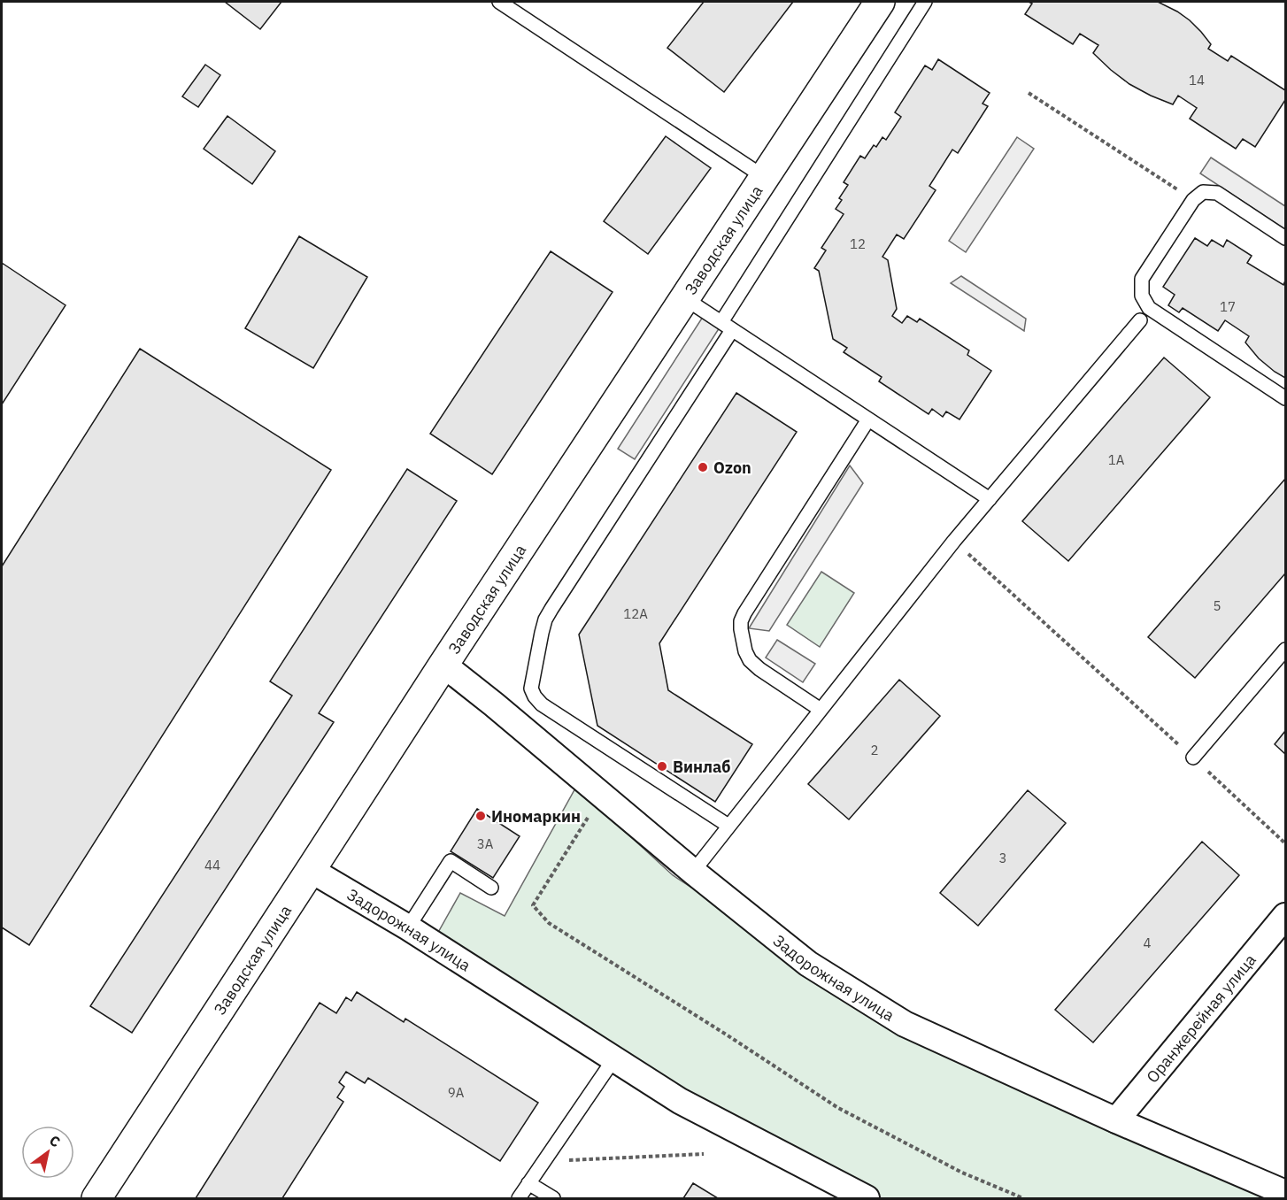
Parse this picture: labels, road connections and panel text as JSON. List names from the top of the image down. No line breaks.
{"streets":{"street":["Заводская улица","Задорожная улица","Оранжерейная улица"]},"crossings":[["Заводская улица","Задорожная улица"],["Задорожная улица","Оранжерейная улица"]],"places":["Ozon","Винлаб","Иномаркин"],"house_numbers":["14","12","17","1А","5","12А","2","3А","3","44","4","9А"],"north":"top right"}
